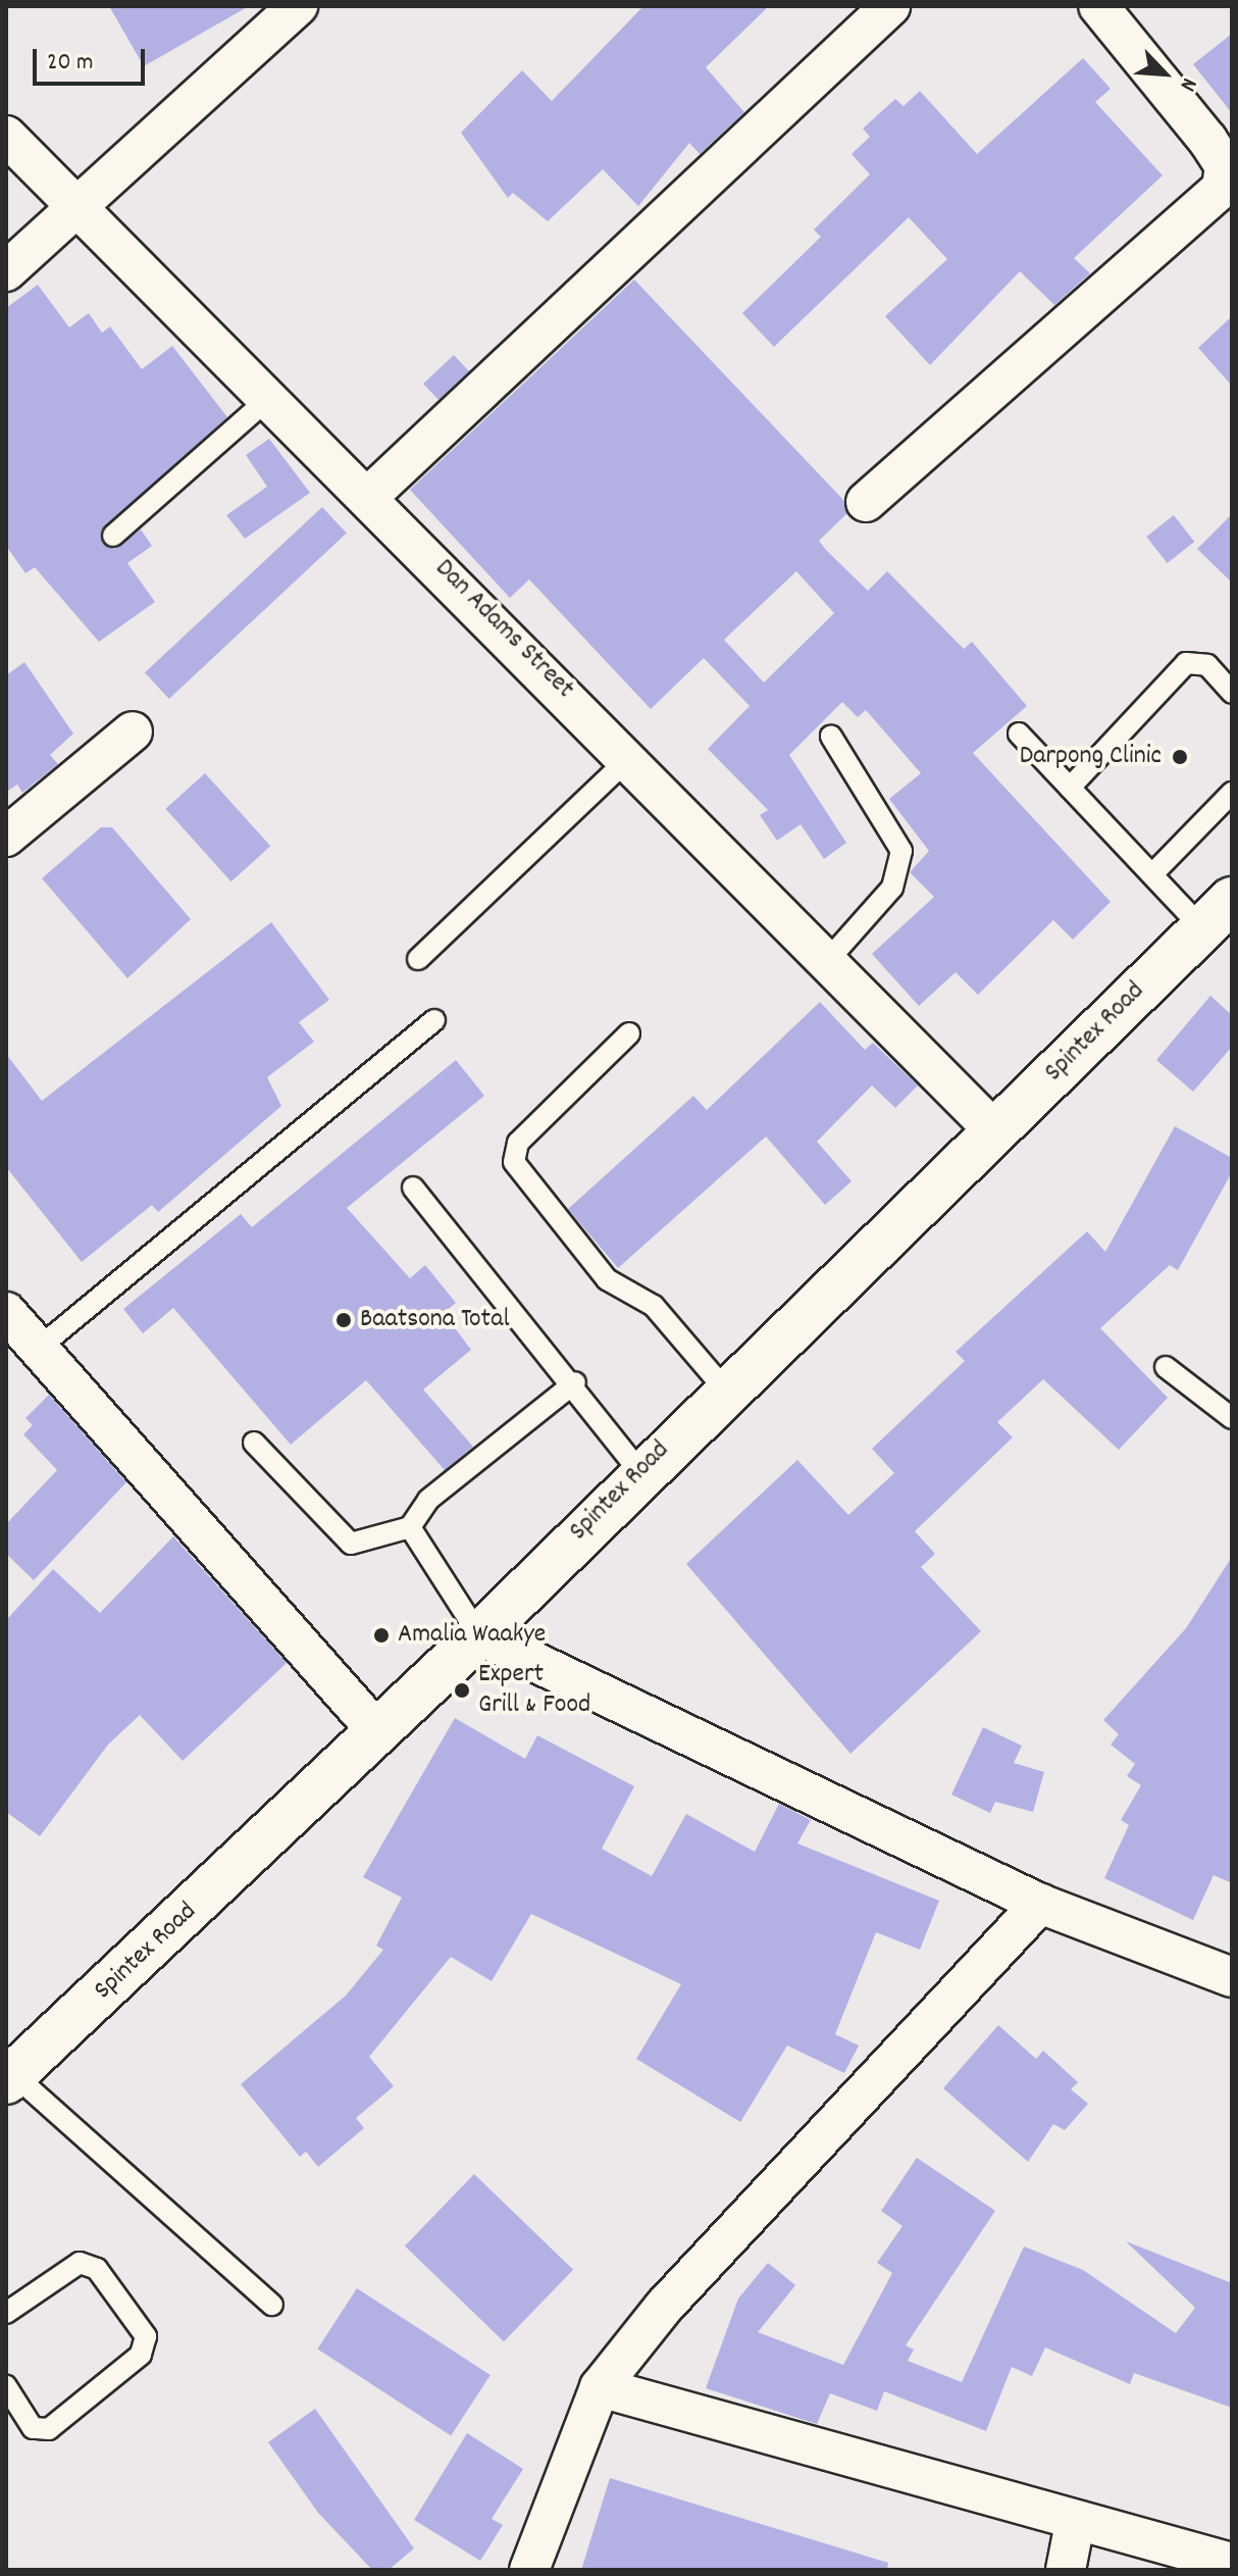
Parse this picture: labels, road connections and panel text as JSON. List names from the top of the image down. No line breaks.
{"streets":{"main road":["Spintex Road"],"street":["Dan Adams Street"]},"crossings":[["Dan Adams Street","Spintex Road"]],"places":["Darpong Clinic","Baatsona Total","Amalia Waakye","Expert Grill & Food"],"scale_bar":"20 m","north":"bottom right"}
